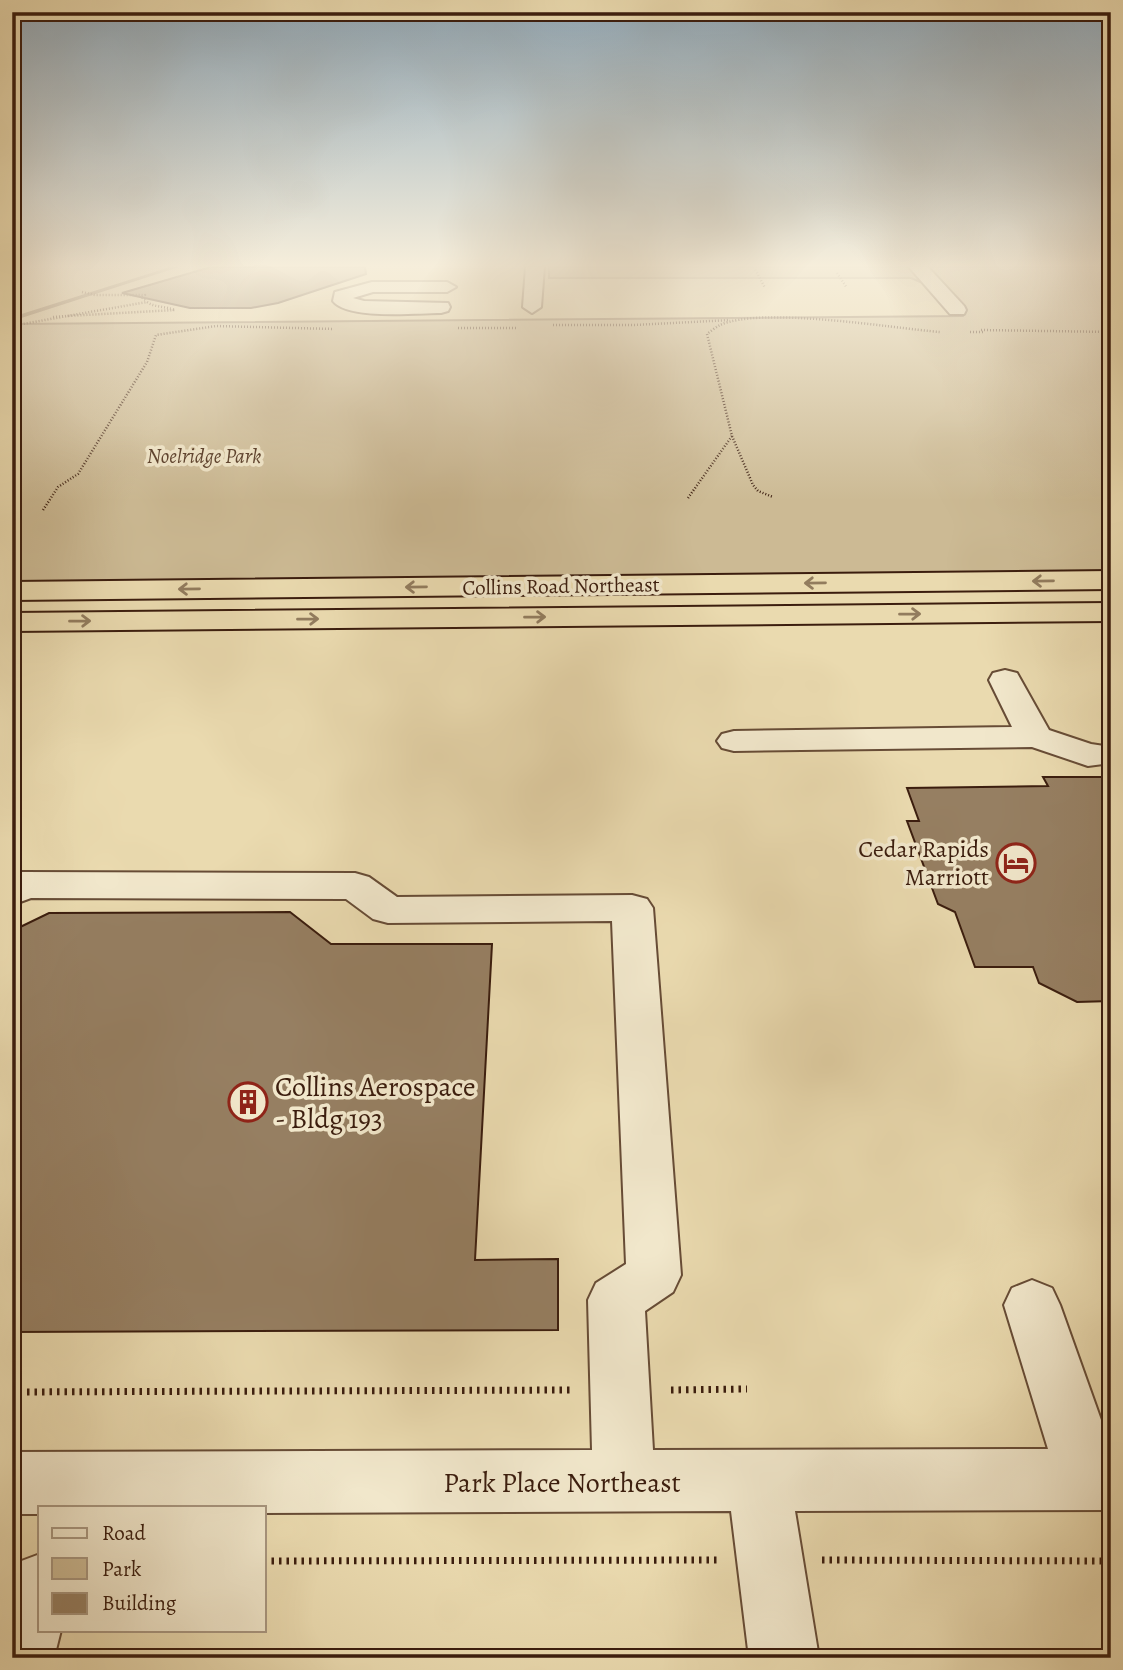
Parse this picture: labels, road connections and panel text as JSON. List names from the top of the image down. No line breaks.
{"streets":{"highway":["Collins Road Northeast"],"street":["Park Place Northeast"]},"parks":["Noelridge Park"],"places":{"hotel":["Cedar Rapids Marriott"],"building":["Collins Aerospace - Bldg 193"]},"legend":["Road","Park","Building"]}
